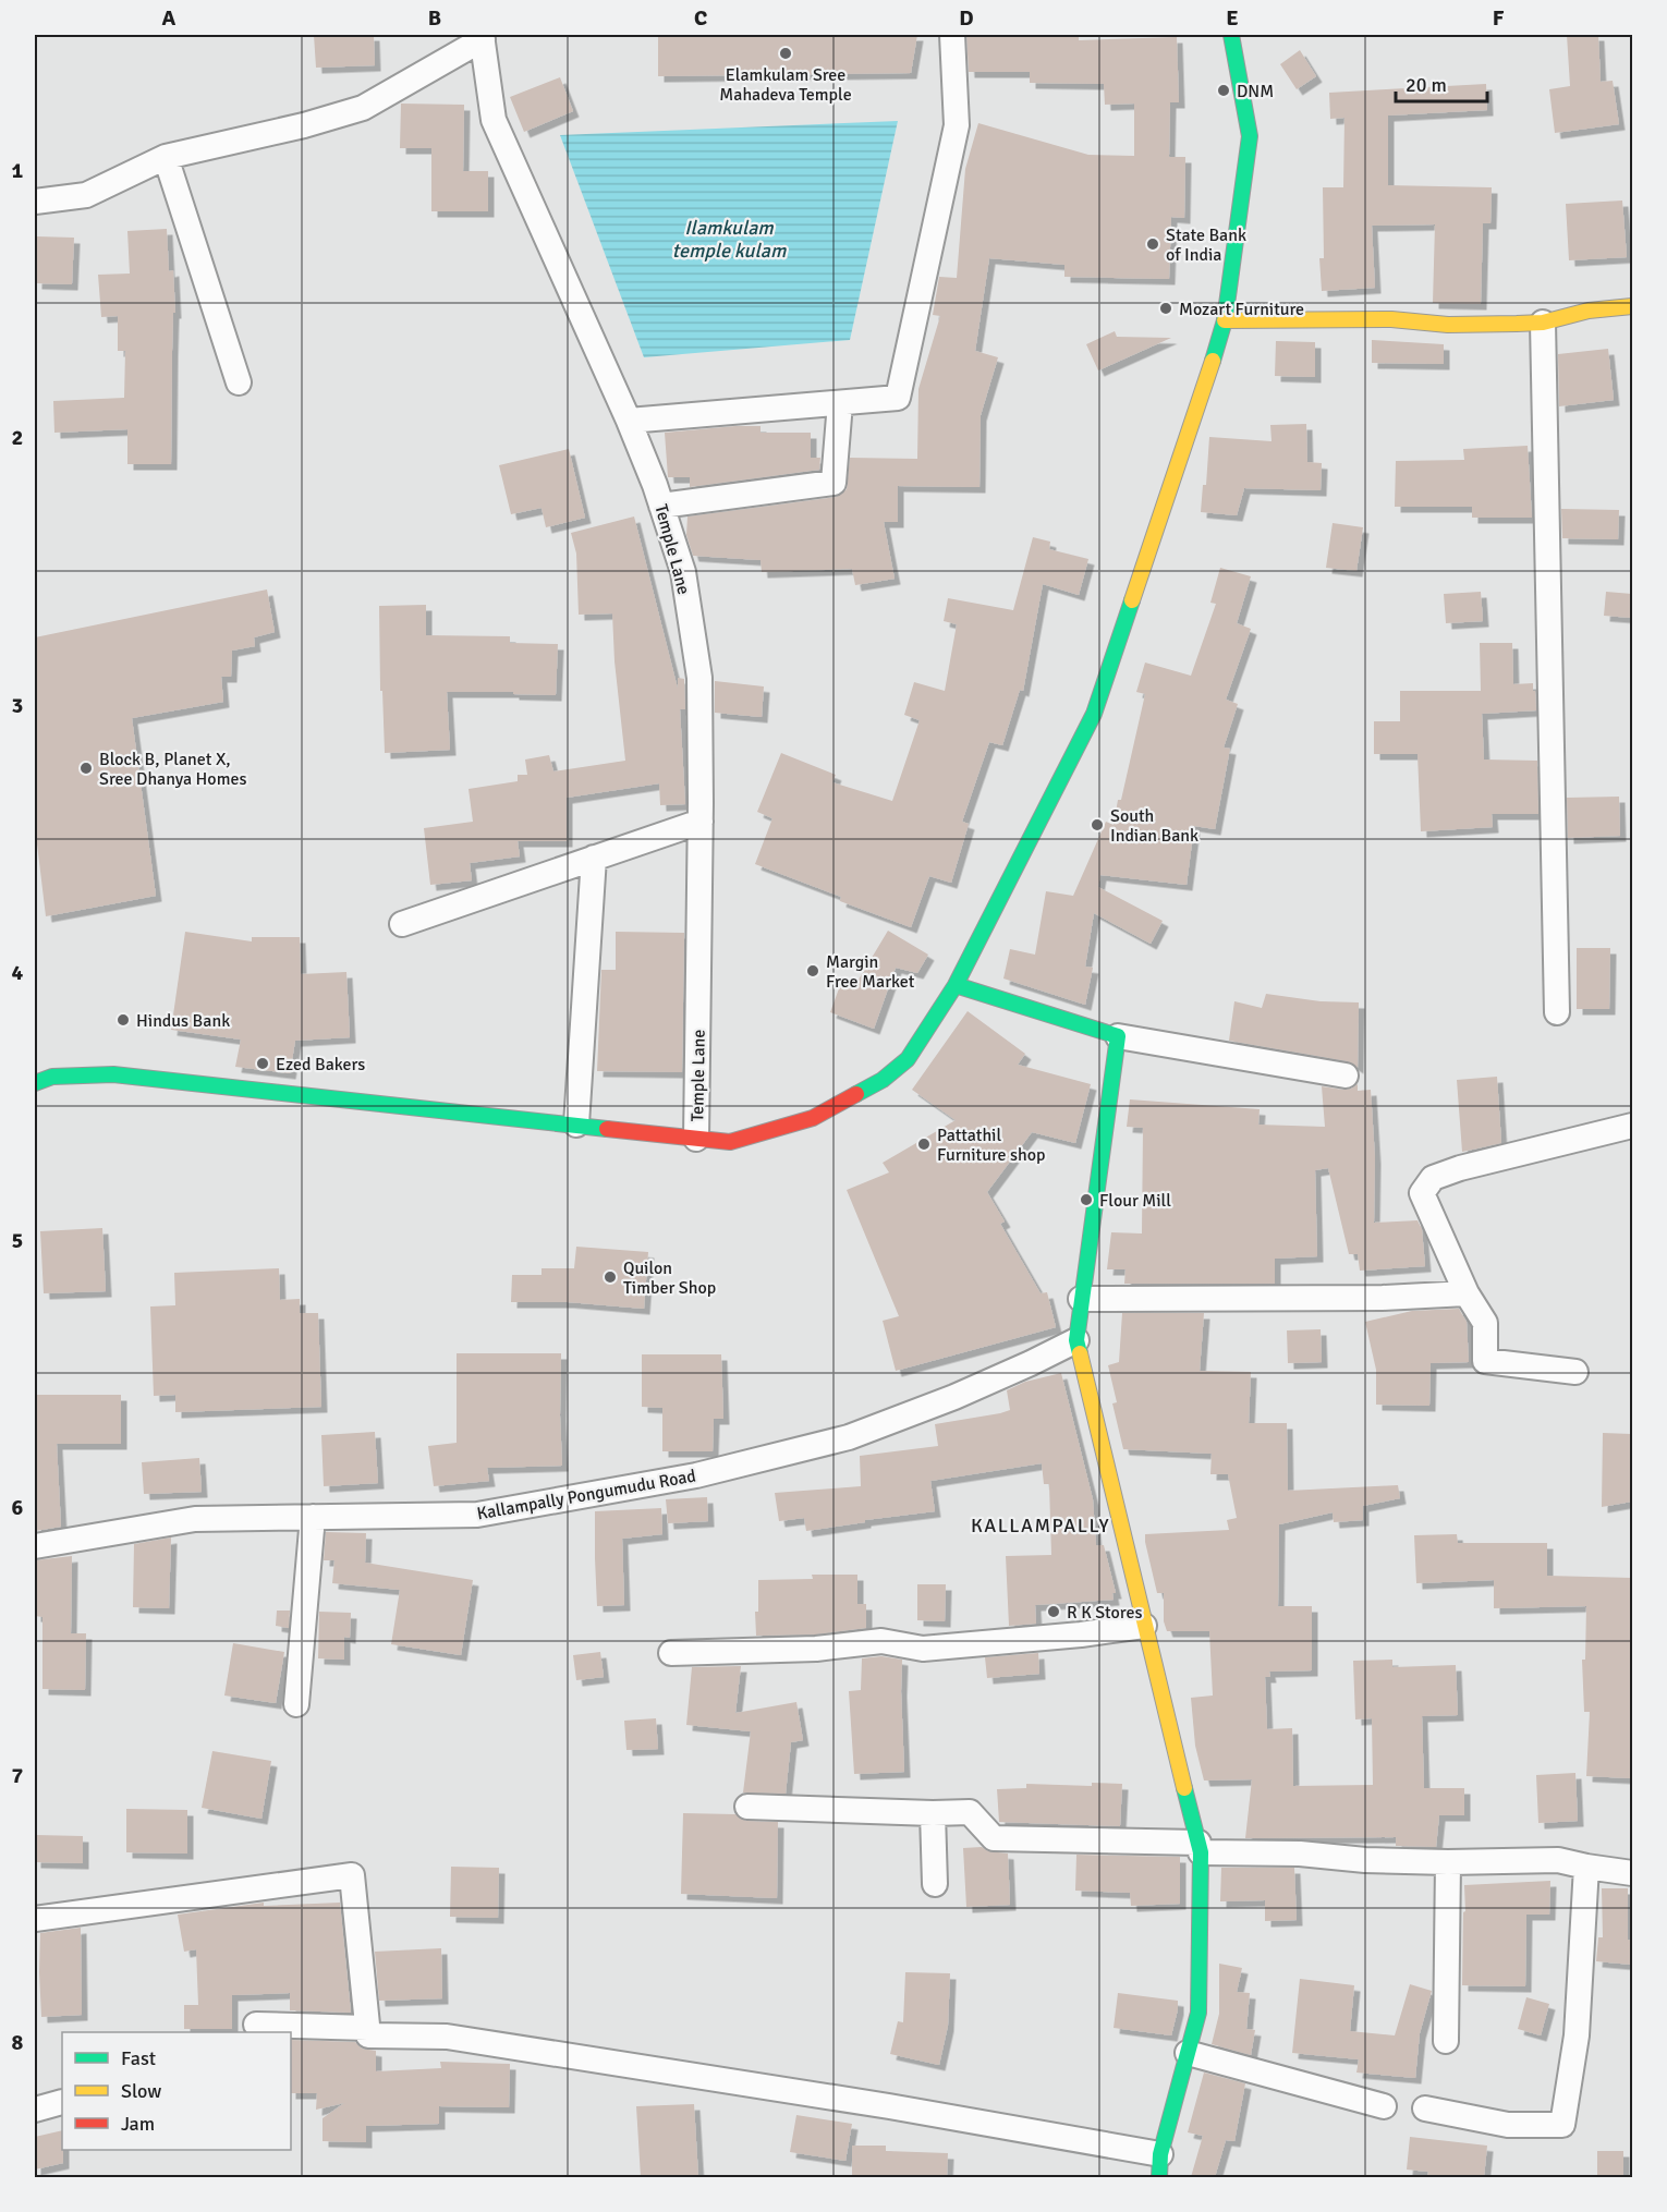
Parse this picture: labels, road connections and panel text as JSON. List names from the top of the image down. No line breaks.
{"streets":{"street":["Temple Lane","Kallampally Pongumudu Road"]},"districts":["KALLAMPALLY"],"water":["Ilamkulam temple kulam"],"places":["Elamkulam Sree Mahadeva Temple","DNM","State Bank of India","Mozart Furniture","Block B, Planet X, Sree Dhanya Homes","South Indian Bank","Margin Free Market","Hindus Bank","Ezed Bakers","Pattathil Furniture shop","Flour Mill","Quilon Timber Shop","R K Stores"],"legend":["Fast","Slow","Jam"],"scale_bar":"20 m","grid":{"columns":["A","B","C","D","E","F"],"rows":["1","2","3","4","5","6","7","8"]}}
